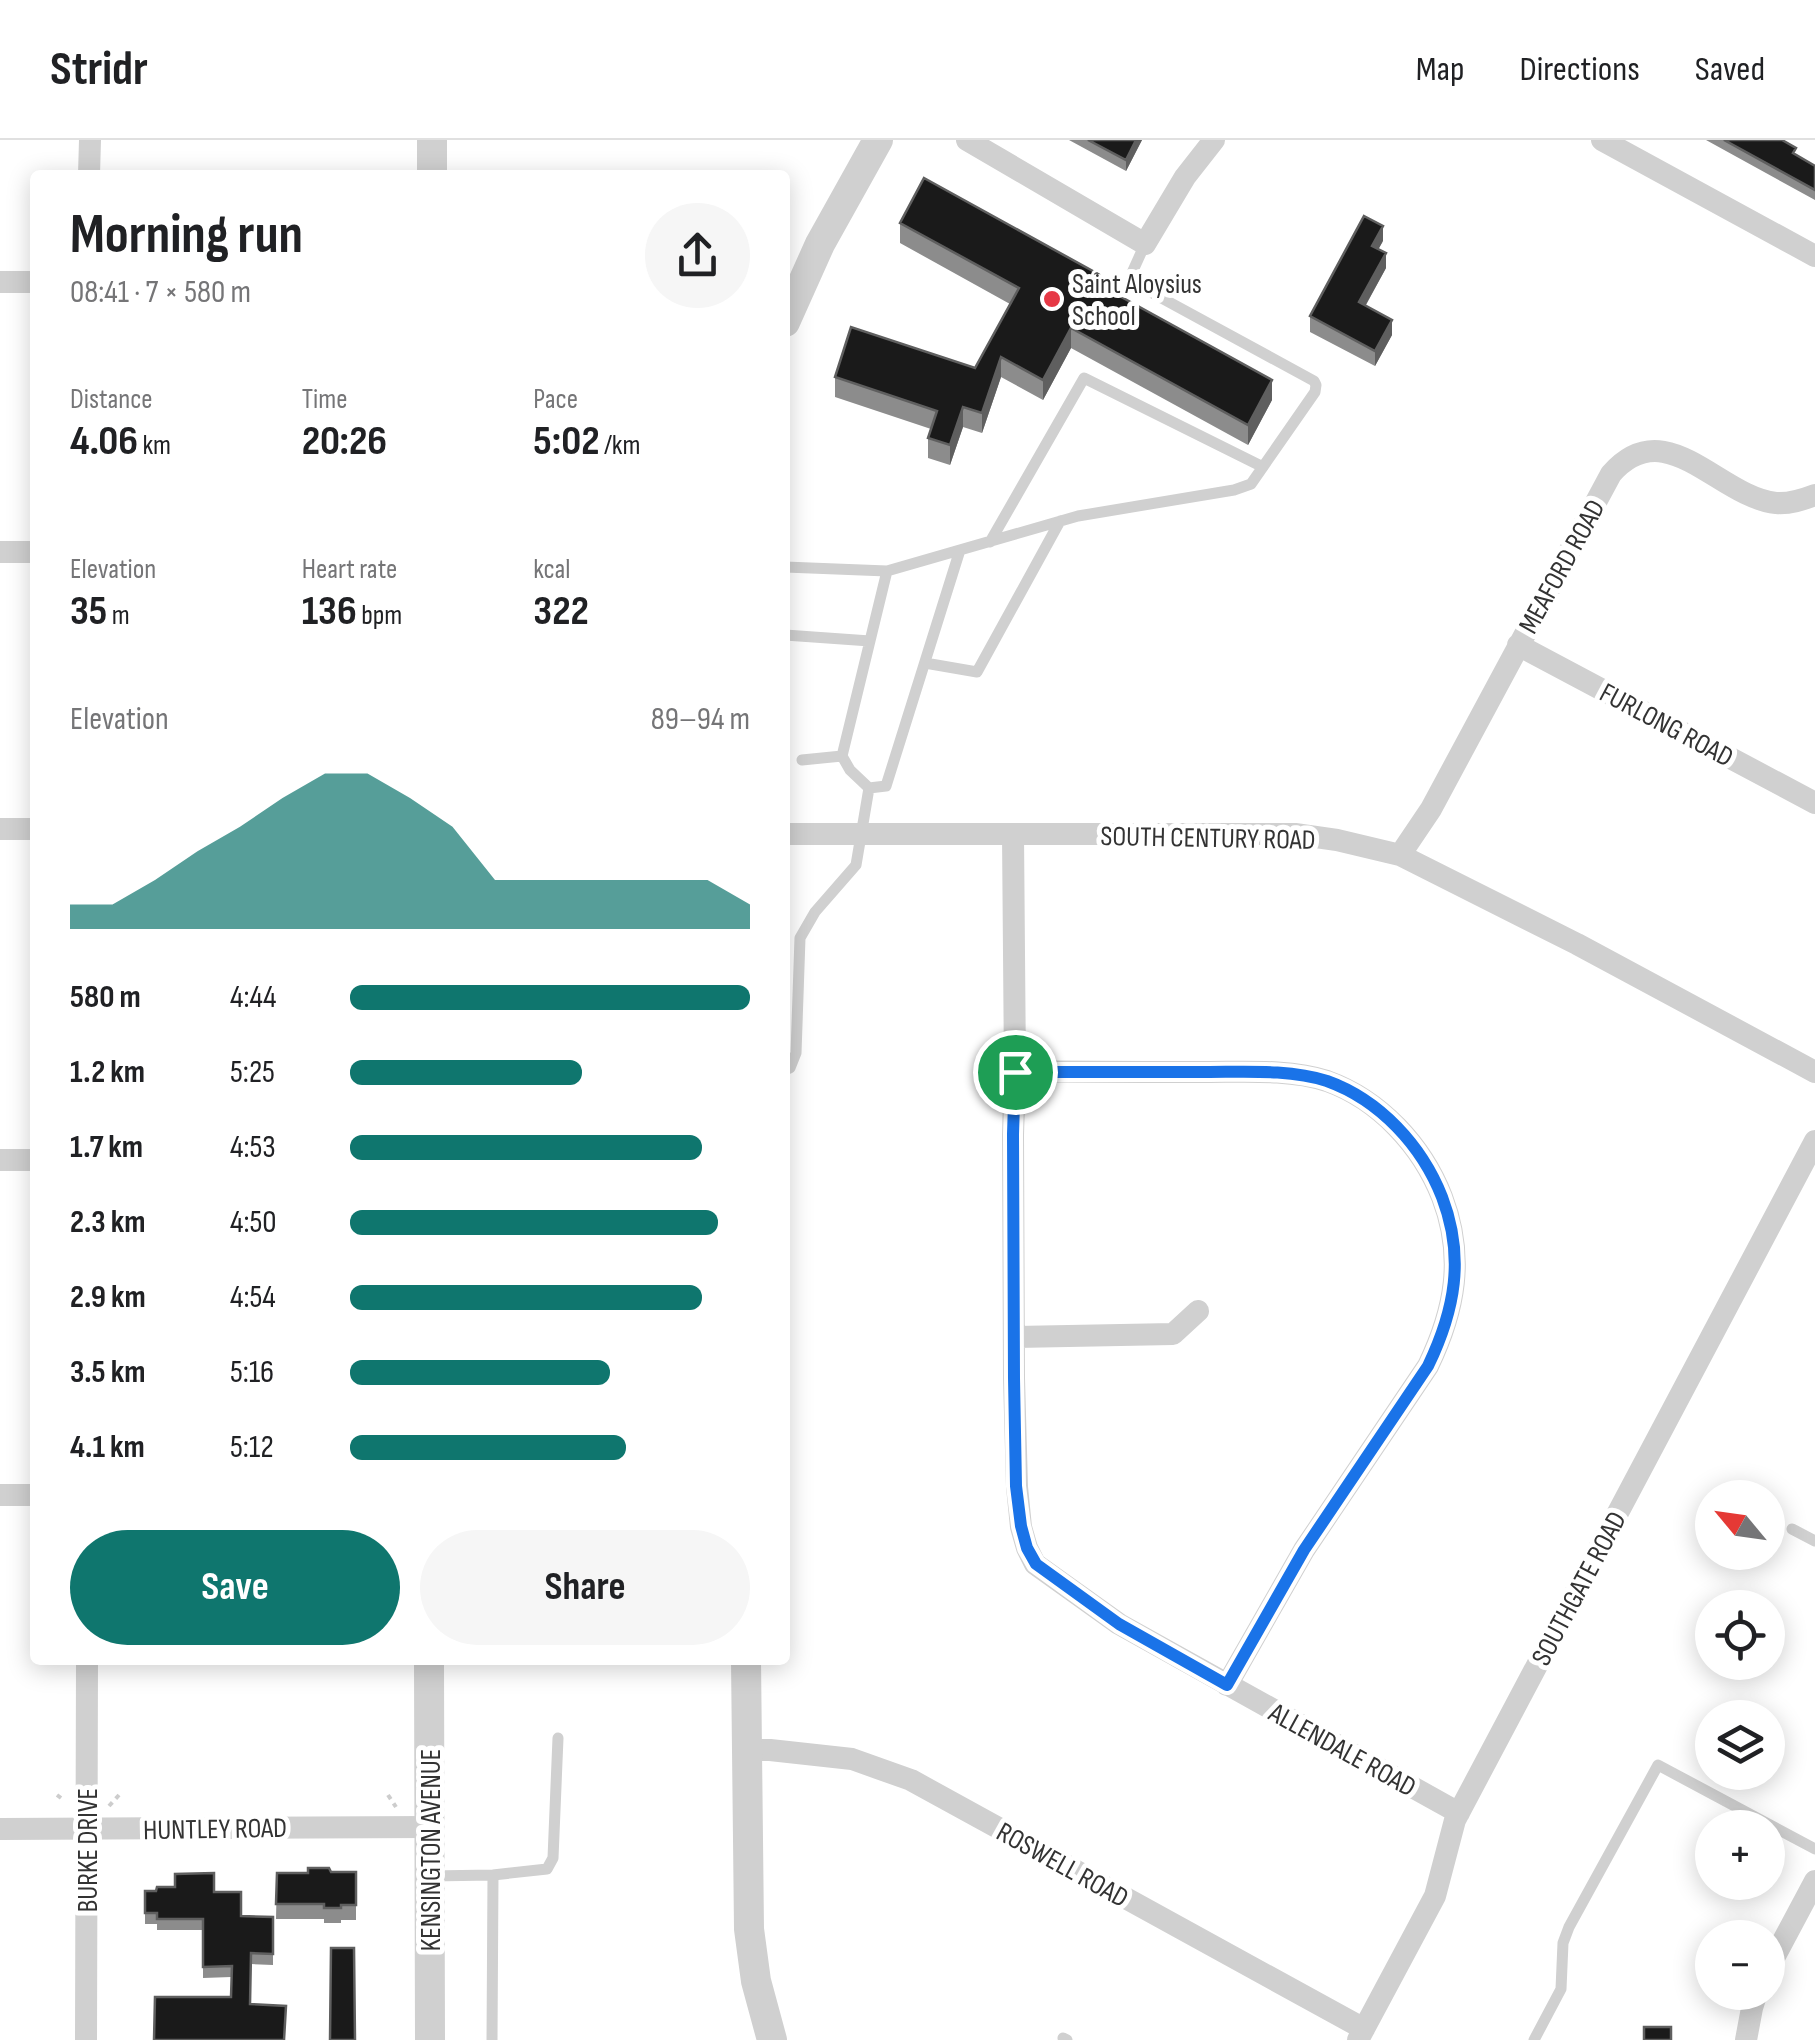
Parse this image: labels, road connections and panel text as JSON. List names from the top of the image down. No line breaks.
{"streets":{"street":["MEAFORD ROAD","FURLONG ROAD","SOUTH CENTURY ROAD","SOUTHGATE ROAD","ALLENDALE ROAD","HUNTLEY ROAD","BURKE DRIVE","KENSINGTON AVENUE","ROSWELL ROAD"]},"crossings":[["MEAFORD ROAD","FURLONG ROAD"],["MEAFORD ROAD","SOUTH CENTURY ROAD"],["SOUTH CENTURY ROAD","ALLENDALE ROAD"],["SOUTHGATE ROAD","ALLENDALE ROAD"],["SOUTHGATE ROAD","ROSWELL ROAD"],["HUNTLEY ROAD","BURKE DRIVE"],["HUNTLEY ROAD","KENSINGTON AVENUE"]],"places":["Saint Aloysius School"],"north":"top left","page":{"header":"Stridr","nav":["Map","Directions","Saved"],"heading":["Morning run","08:41 · 7 × 580 m"],"stats":[["Distance","4.06 km"],["Time","20:26"],["Pace","5:02 /km"],["Elevation","35 m"],["Heart rate","136 bpm"],["kcal","322"]],"chart":["Elevation","89–94 m"],"list":[{"name":"580 m","note":"4:44"},{"name":"1.2 km","note":"5:25"},{"name":"1.7 km","note":"4:53"},{"name":"2.3 km","note":"4:50"},{"name":"2.9 km","note":"4:54"},{"name":"3.5 km","note":"5:16"},{"name":"4.1 km","note":"5:12"}],"map_buttons":["+","−"],"buttons":["Save","Share"]}}
